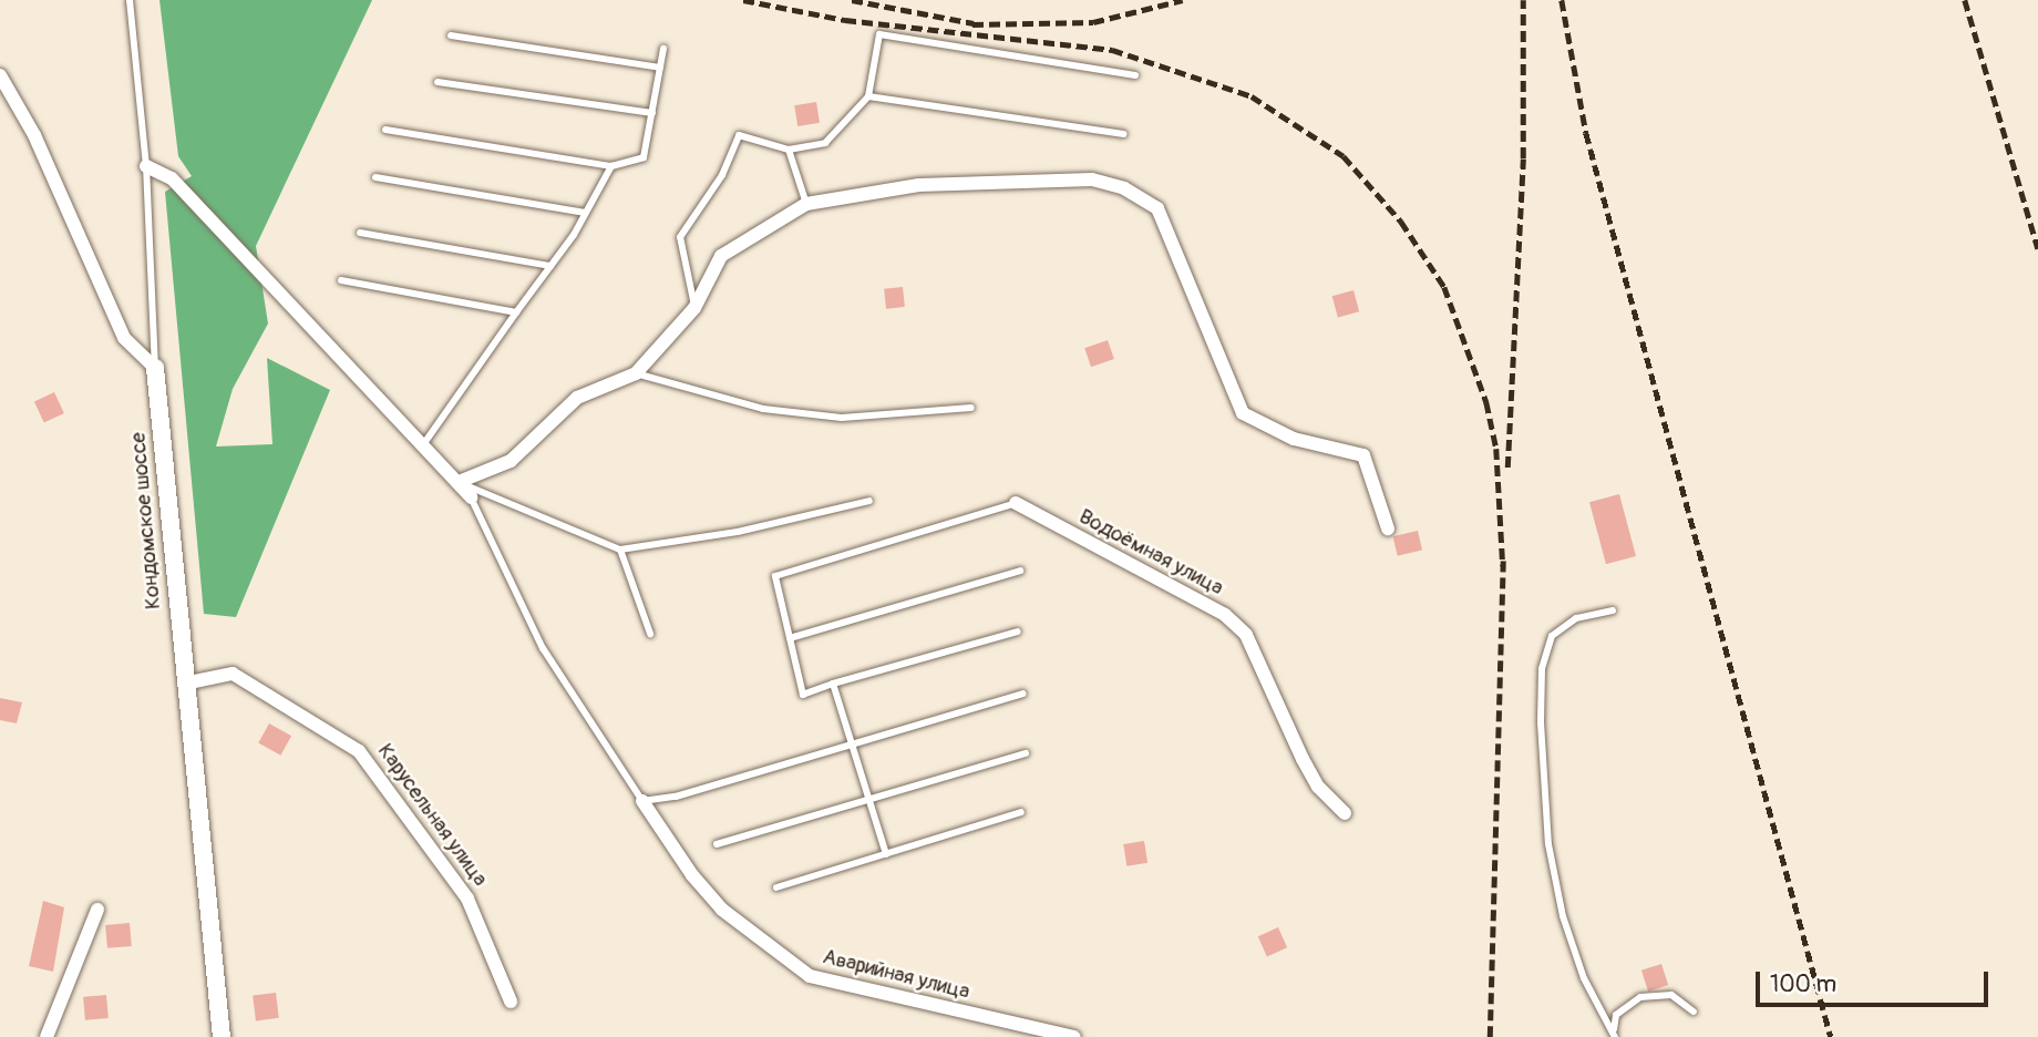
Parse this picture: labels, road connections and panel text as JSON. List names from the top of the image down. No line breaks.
{"streets":{"street":["Кондомское шоссе","Водоёмная улица","Карусельная улица","Аварийная улица"]},"crossings":[["Кондомское шоссе","Карусельная улица"]],"scale_bar":"100 m"}
